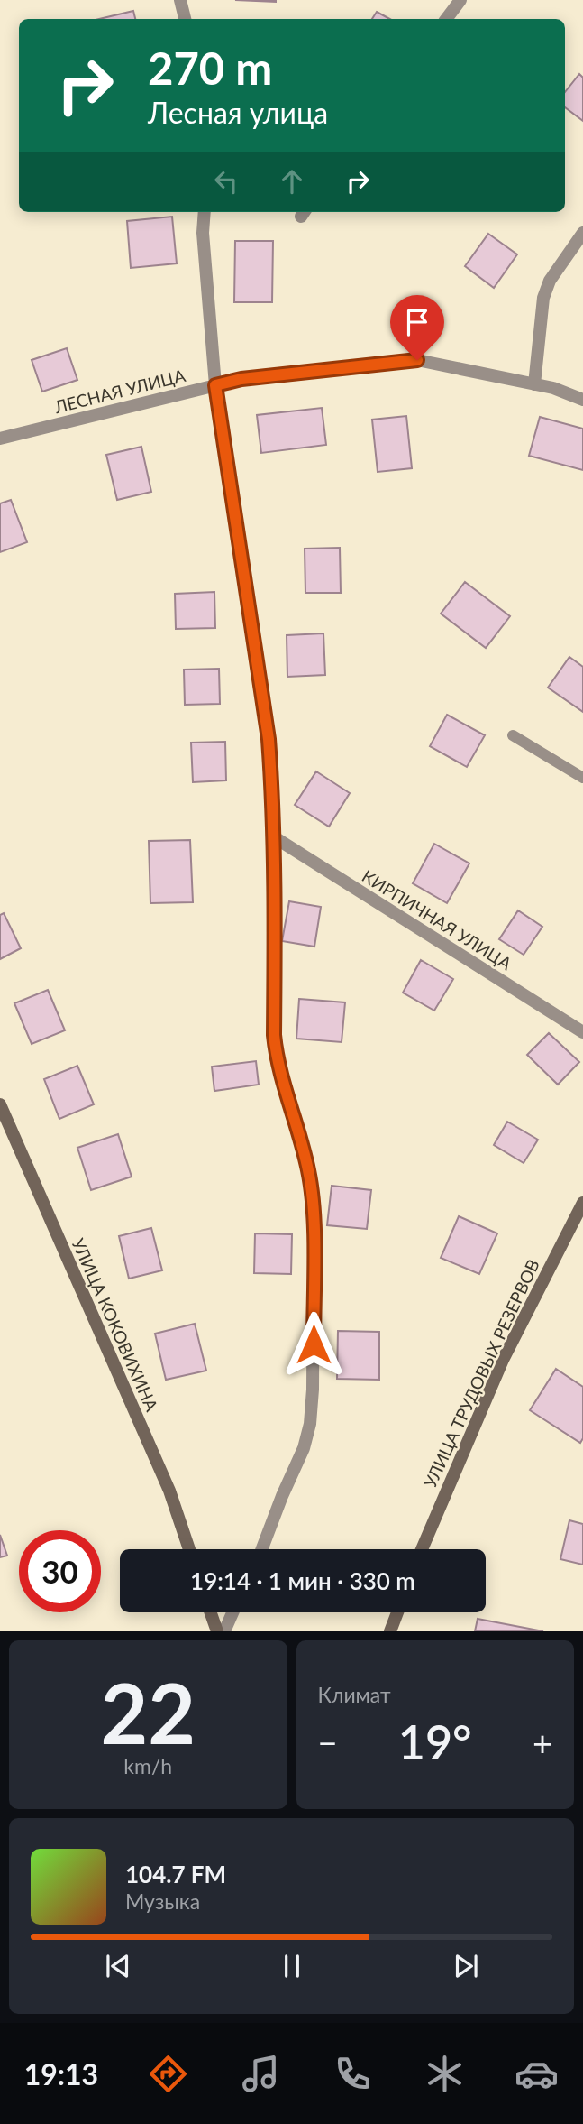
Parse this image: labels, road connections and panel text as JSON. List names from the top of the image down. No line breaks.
{"streets":{"street":["ЛЕСНАЯ УЛИЦА","КИРПИЧНАЯ УЛИЦА","УЛИЦА КОКОВИХИНА","УЛИЦА ТРУДОВЫХ РЕЗЕРВОВ"]},"page":{"turn":["270 m","Лесная улица"],"limit":"30","trip":"19:14 · 1 мин · 330 m","tile":[["22","km/h"],"Климат"],"heat":["−","19°","+"],"song":["104.7 FM","Музыка"],"tabs":"19:13"}}
